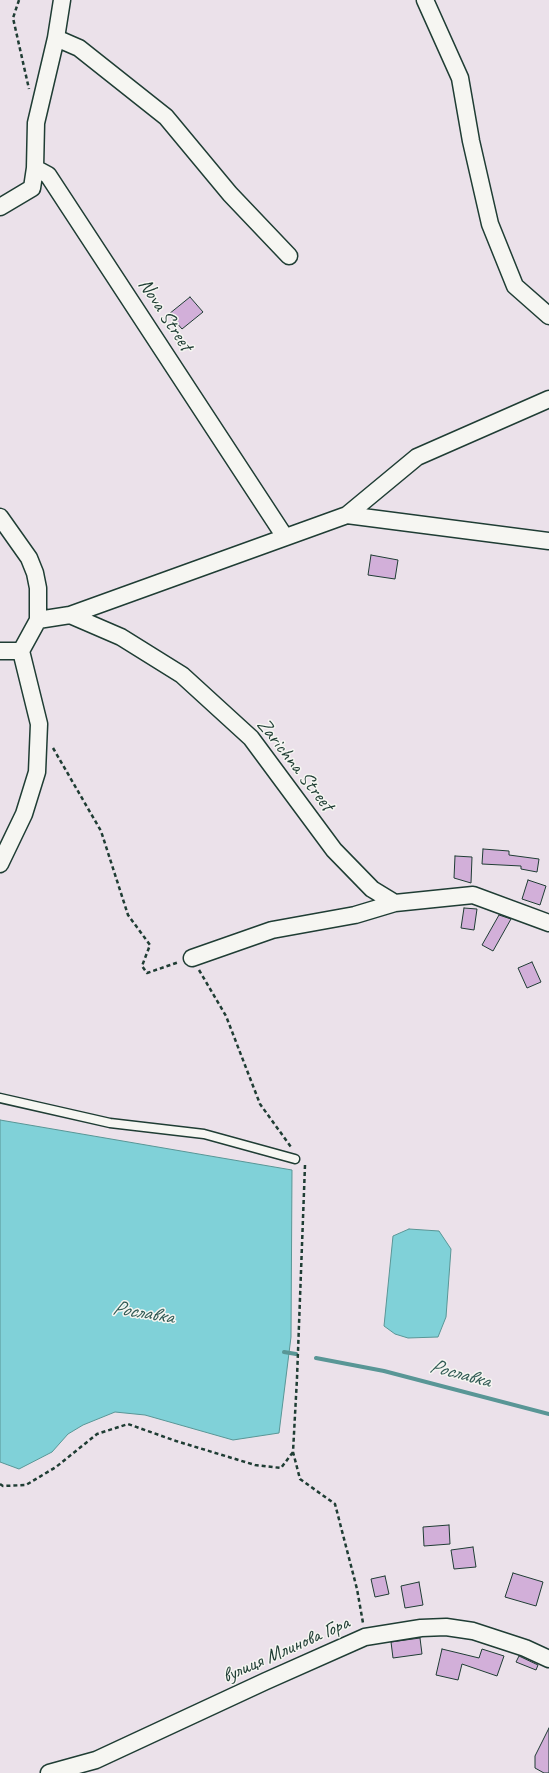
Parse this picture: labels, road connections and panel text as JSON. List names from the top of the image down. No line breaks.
{"streets":{"street":["Nova Street","Zarichna Street","вулиця Млинова Гора"]},"water":["Рославка"]}
